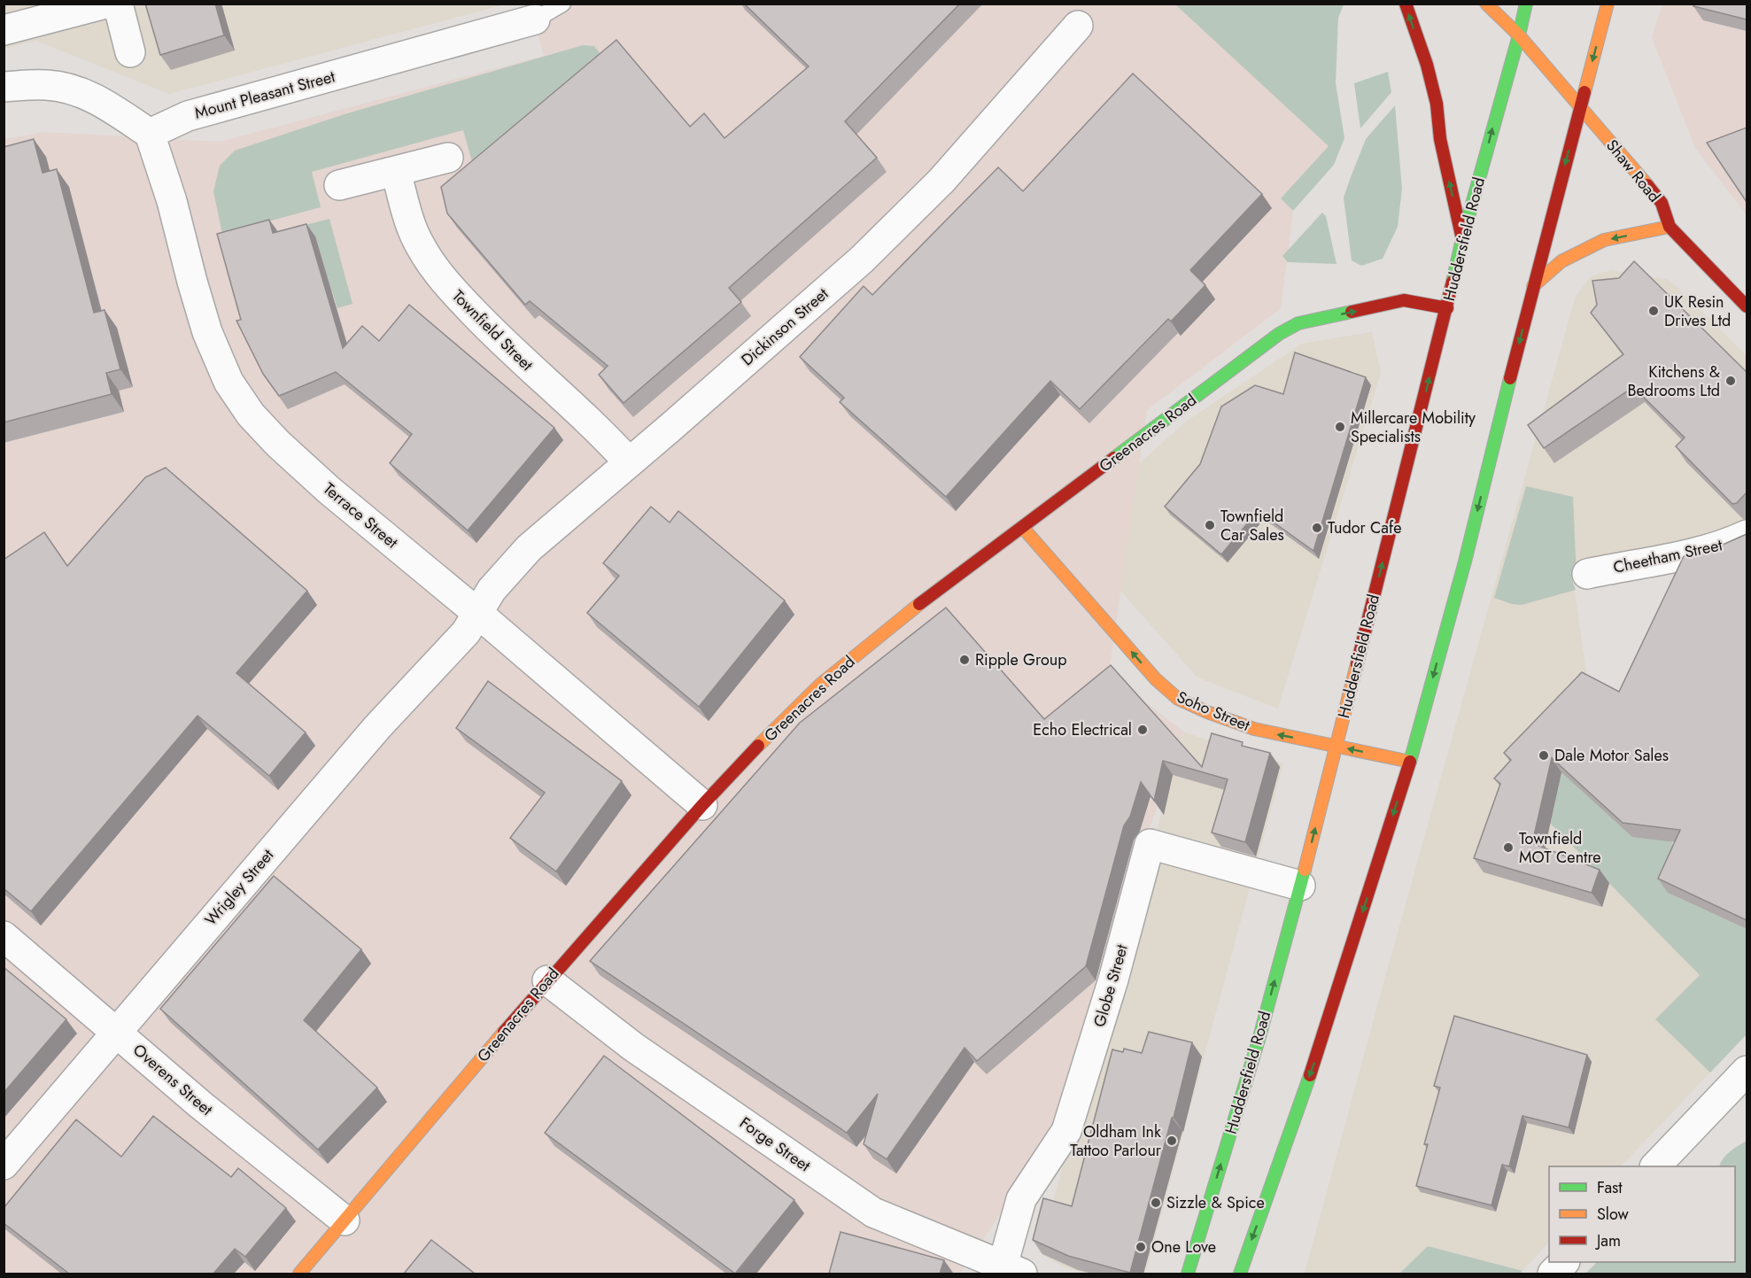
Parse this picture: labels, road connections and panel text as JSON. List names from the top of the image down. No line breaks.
{"streets":{"main road":["Shaw Road","Huddersfield Road","Greenacres Road","Soho Street"],"street":["Mount Pleasant Street","Dickinson Street","Townfield Street","Terrace Street","Cheetham Street","Wrigley Street","Globe Street","Overens Street","Forge Street"]},"crossings":[["Mount Pleasant Street","Terrace Street"],["Shaw Road","Huddersfield Road"],["Huddersfield Road","Greenacres Road"],["Huddersfield Road","Soho Street"],["Huddersfield Road","Globe Street"],["Dickinson Street","Townfield Street"],["Dickinson Street","Terrace Street"],["Dickinson Street","Wrigley Street"],["Greenacres Road","Terrace Street"],["Greenacres Road","Soho Street"],["Greenacres Road","Overens Street"],["Greenacres Road","Forge Street"],["Terrace Street","Wrigley Street"],["Wrigley Street","Overens Street"],["Globe Street","Forge Street"]],"one_way":["Soho Street"],"places":["UK Resin Drives Ltd","Kitchens & Bedrooms Ltd","Millercare Mobility Specialists","Townfield Car Sales","Tudor Cafe","Ripple Group","Echo Electrical","Dale Motor Sales","Townfield MOT Centre","Oldham Ink Tattoo Parlour","Sizzle & Spice","One Love"],"legend":["Fast","Slow","Jam"]}
